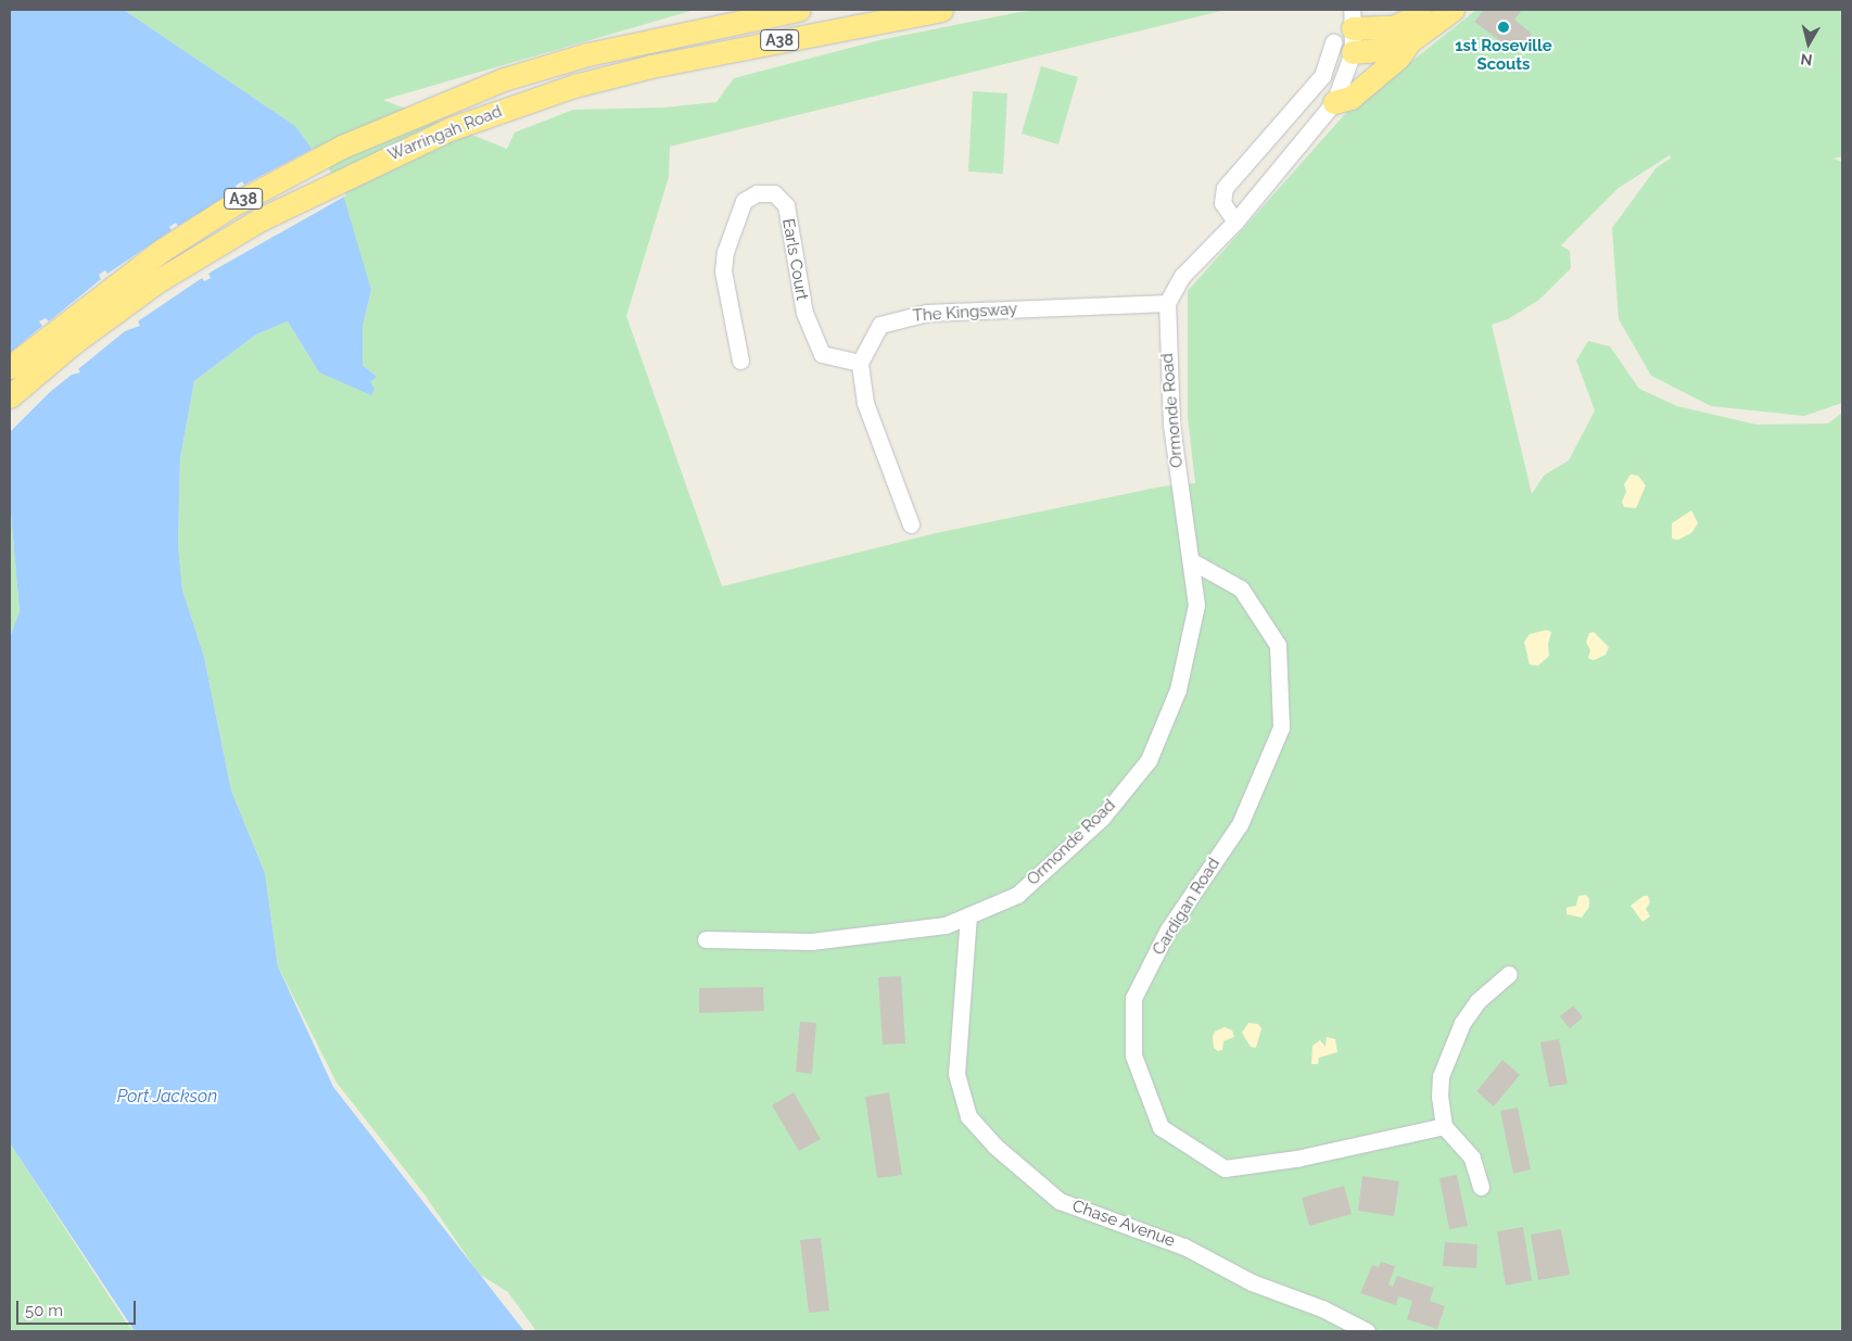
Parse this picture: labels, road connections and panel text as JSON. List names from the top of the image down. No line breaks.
{"streets":{"highway":["A38","Warringah Road"],"street":["Earls Court","The Kingsway","Ormonde Road","Cardigan Road","Chase Avenue"]},"crossings":[["Earls Court","The Kingsway"],["The Kingsway","Ormonde Road"],["Ormonde Road","Cardigan Road"],["Ormonde Road","Chase Avenue"]],"water":["Port Jackson"],"places":["1st Roseville Scouts"],"scale_bar":"50 m","north":"bottom"}
